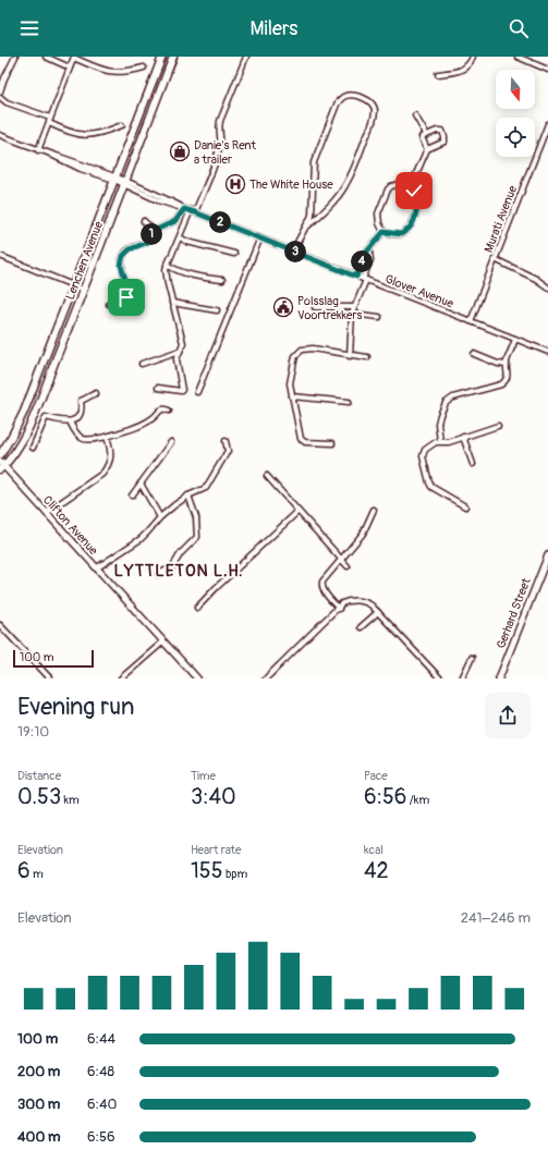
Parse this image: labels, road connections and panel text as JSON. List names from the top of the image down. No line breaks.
{"streets":{"main road":["Lenchen Avenue"],"street":["Murati Avenue","Glover Avenue","Clifton Avenue","Gerhard Street"]},"crossings":[["Murati Avenue","Glover Avenue"],["Lenchen Avenue","Glover Avenue"],["Lenchen Avenue","Clifton Avenue"]],"districts":["LYTTLETON L.H."],"places":{"shop":["Danie's Rent a trailer"],"hospital":["The White House"],"public building":["Polsslag Voortrekkers"]},"scale_bar":"100 m","north":"bottom","page":{"header":"Milers","pins":["2","1","3","4"],"scale":"100 m","heading":["Evening run","19:10"],"stats":[["Distance","0.53 km"],["Time","3:40"],["Pace","6:56 /km"],["Elevation","6 m"],["Heart rate","155 bpm"],["kcal","42"]],"chart":["Elevation","241–246 m"],"list":[{"name":"100 m","note":"6:44"},{"name":"200 m","note":"6:48"},{"name":"300 m","note":"6:40"},{"name":"400 m","note":"6:56"}]}}
